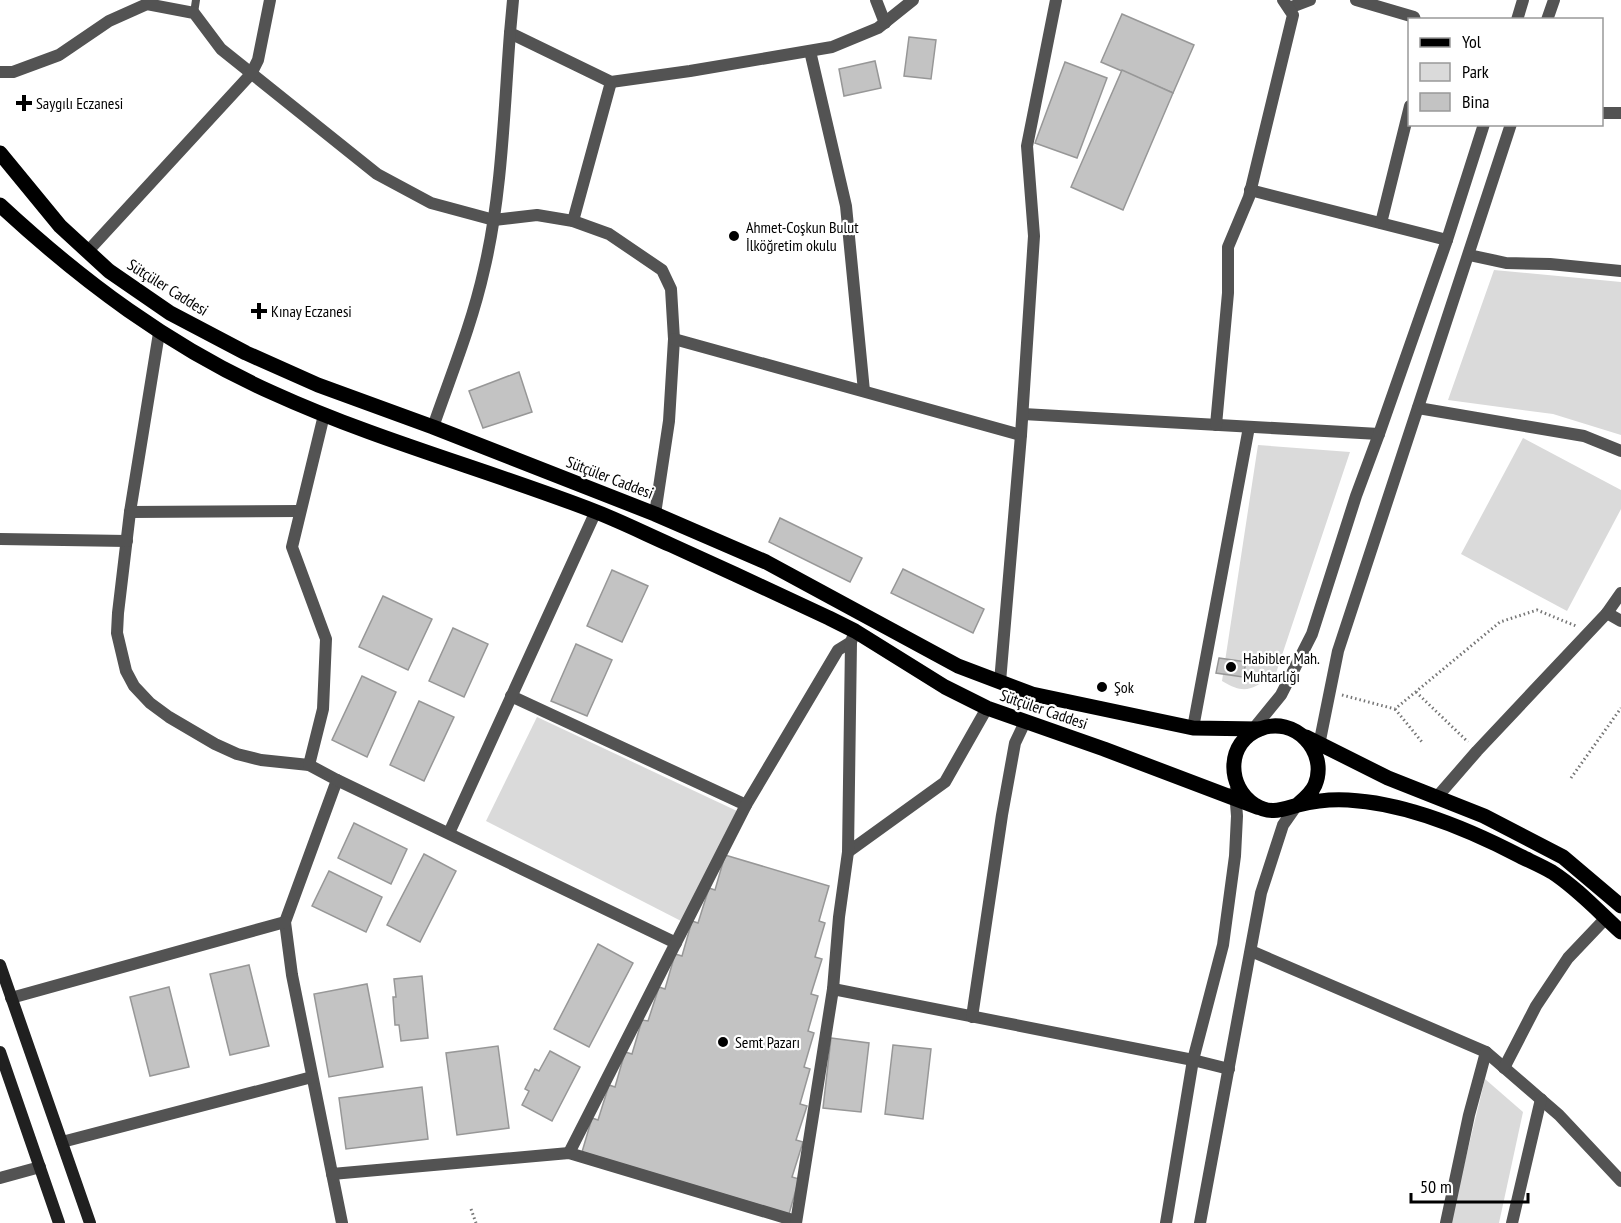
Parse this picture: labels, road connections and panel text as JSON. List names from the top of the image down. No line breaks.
{"streets":{"main road":["Sütçüler Caddesi"]},"places":{"health":["Saygılı Eczanesi","Kınay Eczanesi"],"other":["Ahmet-Coşkun Bulut İlköğretim okulu","Habibler Mah. Muhtarlığı","Şok","Semt Pazarı"]},"legend":["Yol","Park","Bina"],"scale_bar":"50 m"}
